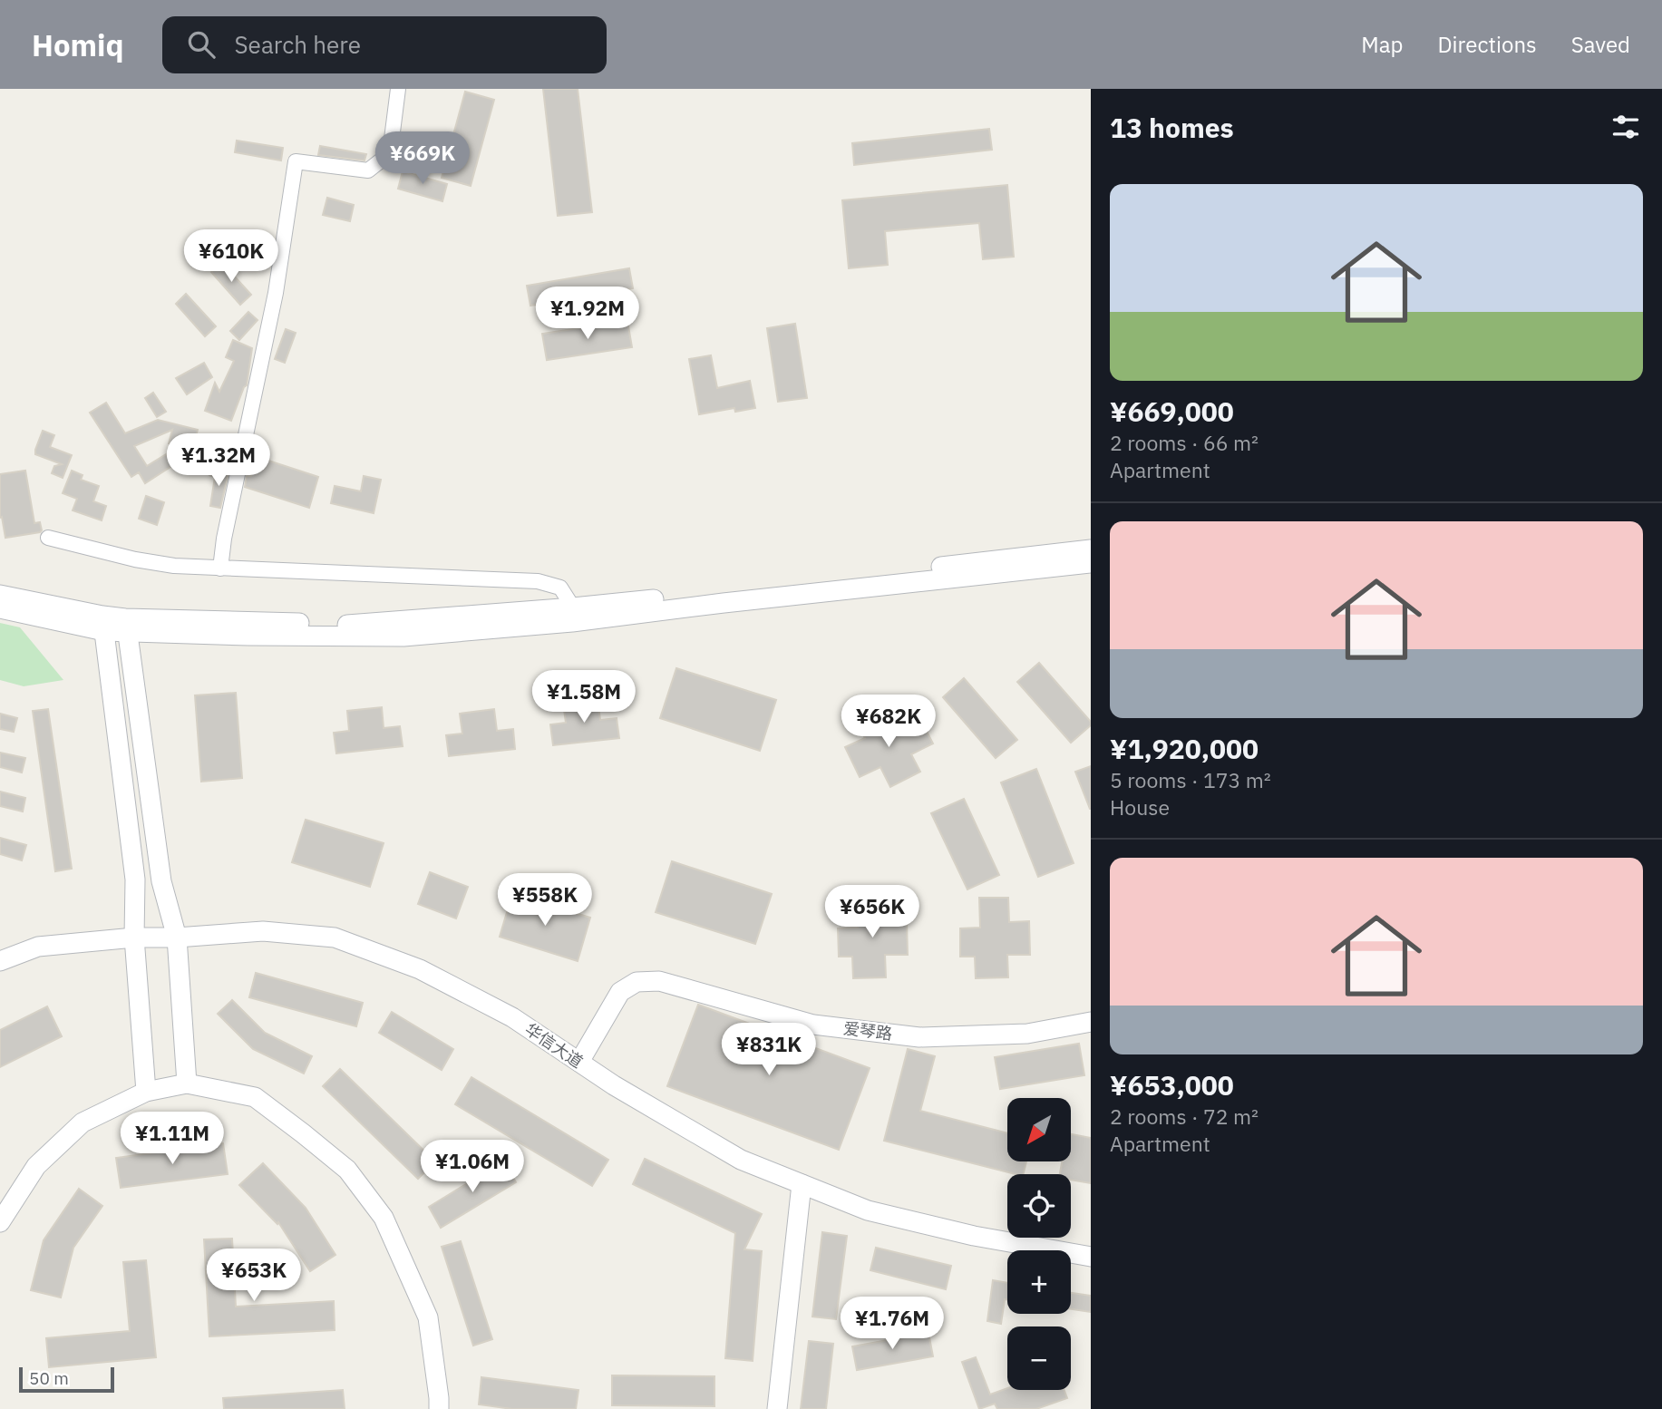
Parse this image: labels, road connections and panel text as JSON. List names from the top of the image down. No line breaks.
{"streets":{"street":["爱琴路","华信大道"]},"crossings":[["爱琴路","华信大道"]],"scale_bar":"50 m","north":"bottom left","page":{"header":"Homiq","search":"Search here","nav":["Map","Directions","Saved"],"heading":"13 homes","price":["¥669K","¥610K","¥1.92M","¥1.32M","¥1.58M","¥682K","¥558K","¥656K","¥831K","¥1.11M","¥1.06M","¥653K","¥1.76M"],"list":[{"name":"¥669,000","note":"2 rooms · 66 m² · Apartment"},{"name":"¥1,920,000","note":"5 rooms · 173 m² · House"},{"name":"¥653,000","note":"2 rooms · 72 m² · Apartment"}],"map_buttons":["+","−"],"scale":"50 m"}}
